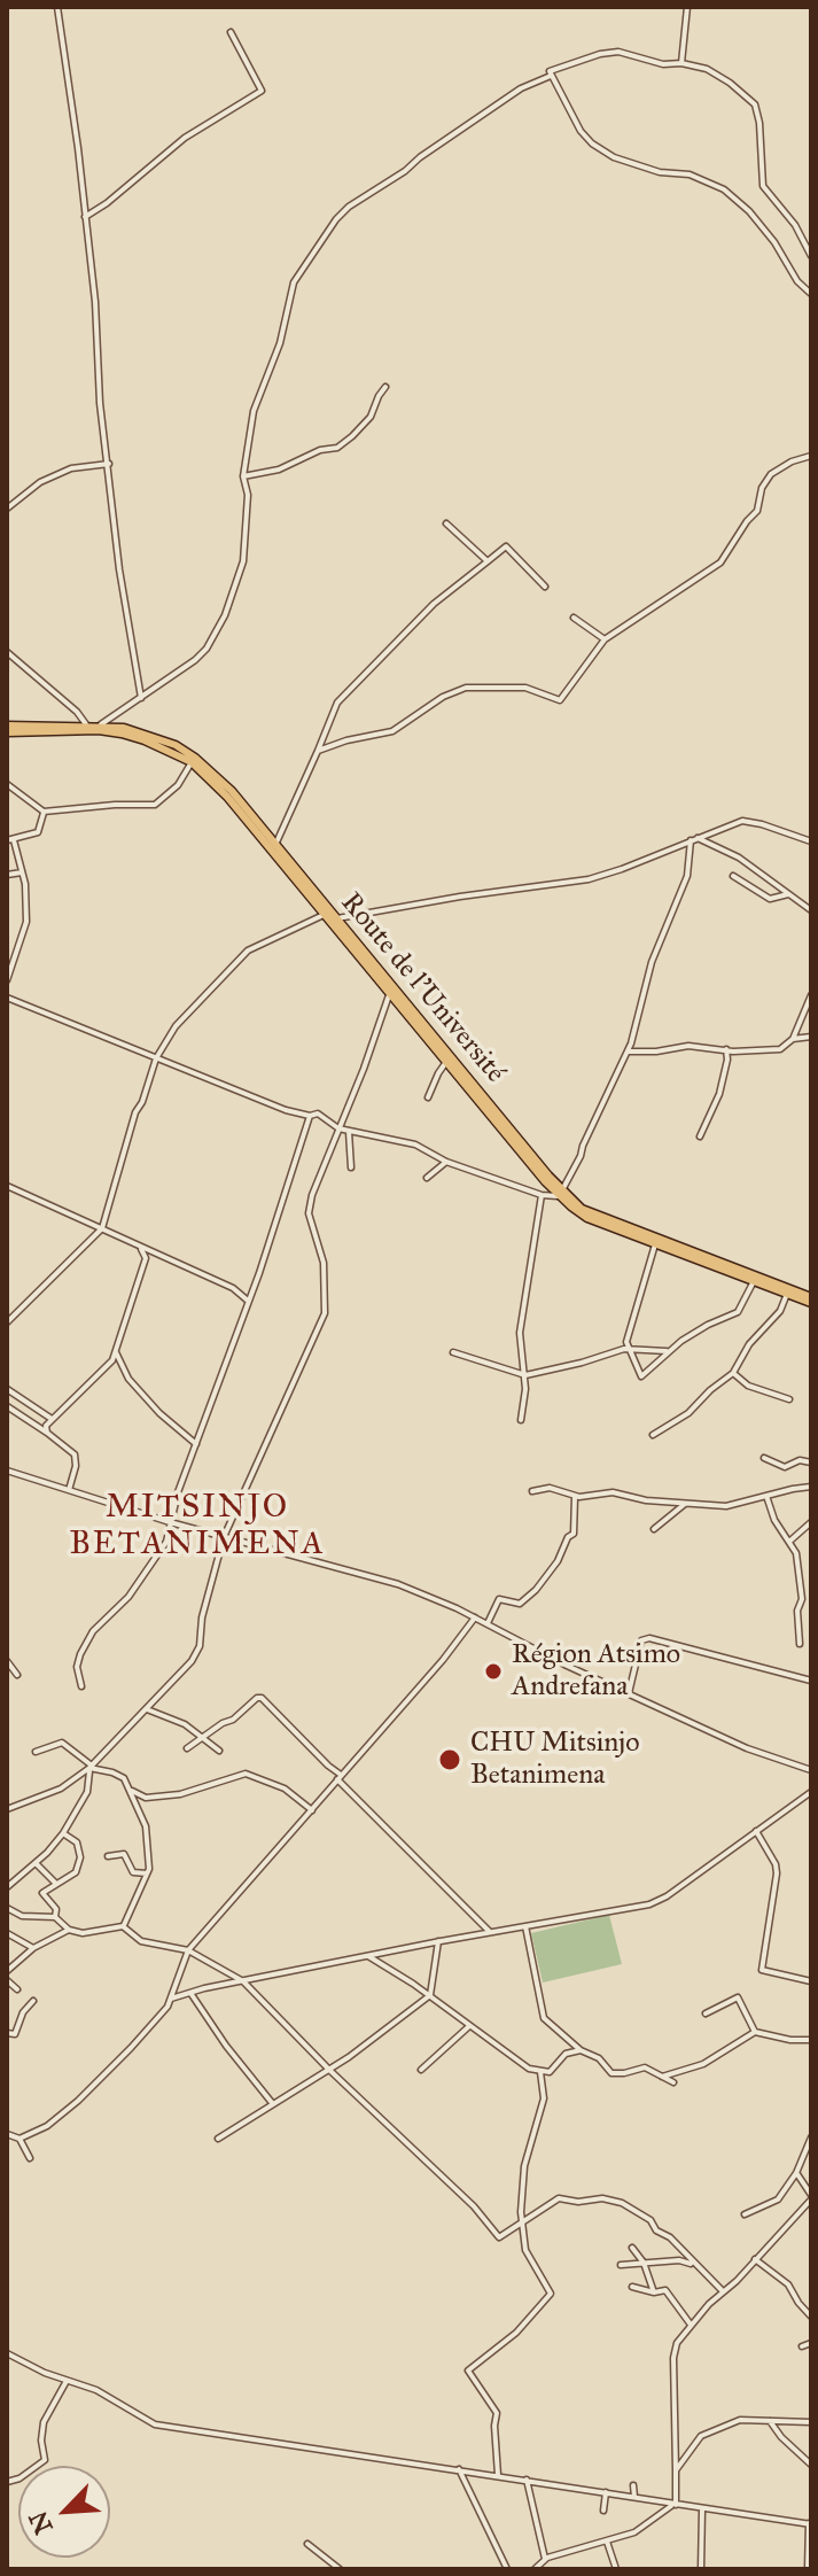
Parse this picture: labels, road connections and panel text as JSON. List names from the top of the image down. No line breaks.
{"streets":{"main road":["Route de l'Université"]},"districts":["MITSINJO BETANIMENA"],"places":["Région Atsimo Andrefana","CHU Mitsinjo Betanimena"],"north":"bottom left"}
